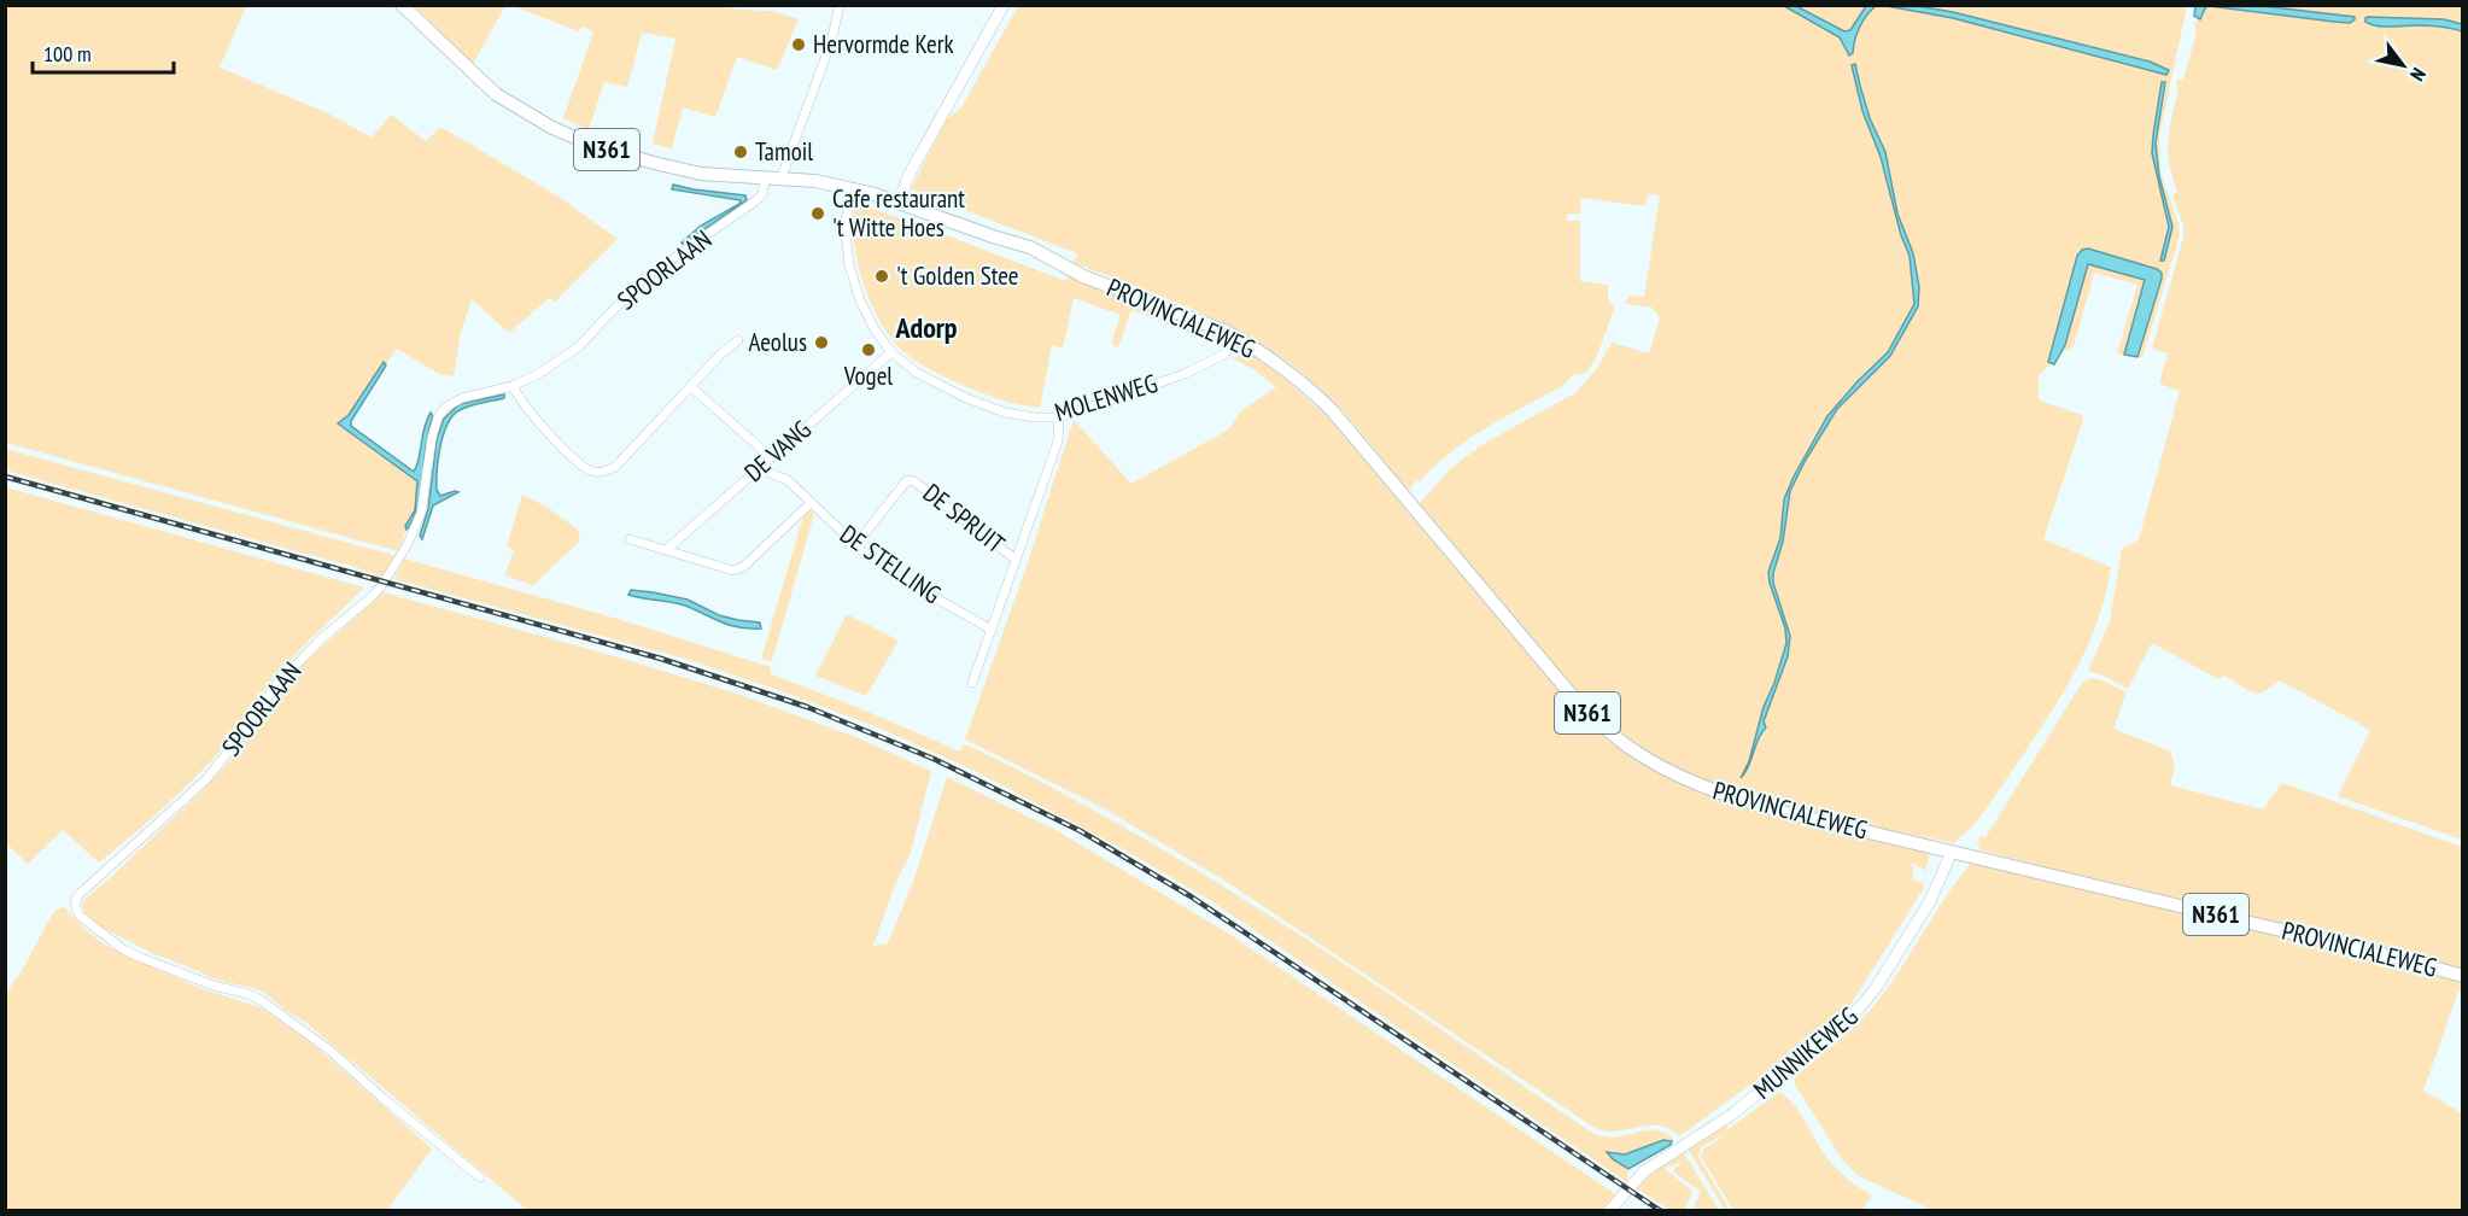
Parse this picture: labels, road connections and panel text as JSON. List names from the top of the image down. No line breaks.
{"streets":{"main road":["N361","PROVINCIALEWEG"],"street":["SPOORLAAN","MOLENWEG","DE VANG","DE SPRUIT","DE STELLING","MUNNIKEWEG"]},"crossings":[["SPOORLAAN","PROVINCIALEWEG"],["PROVINCIALEWEG","MOLENWEG"],["PROVINCIALEWEG","MUNNIKEWEG"],["MOLENWEG","DE VANG"],["DE VANG","DE STELLING"],["DE SPRUIT","DE STELLING"]],"districts":["Adorp"],"places":["Hervormde Kerk","Tamoil","Cafe restaurant 't Witte Hoes","'t Golden Stee","Aeolus","Vogel"],"scale_bar":"100 m","north":"bottom right"}
